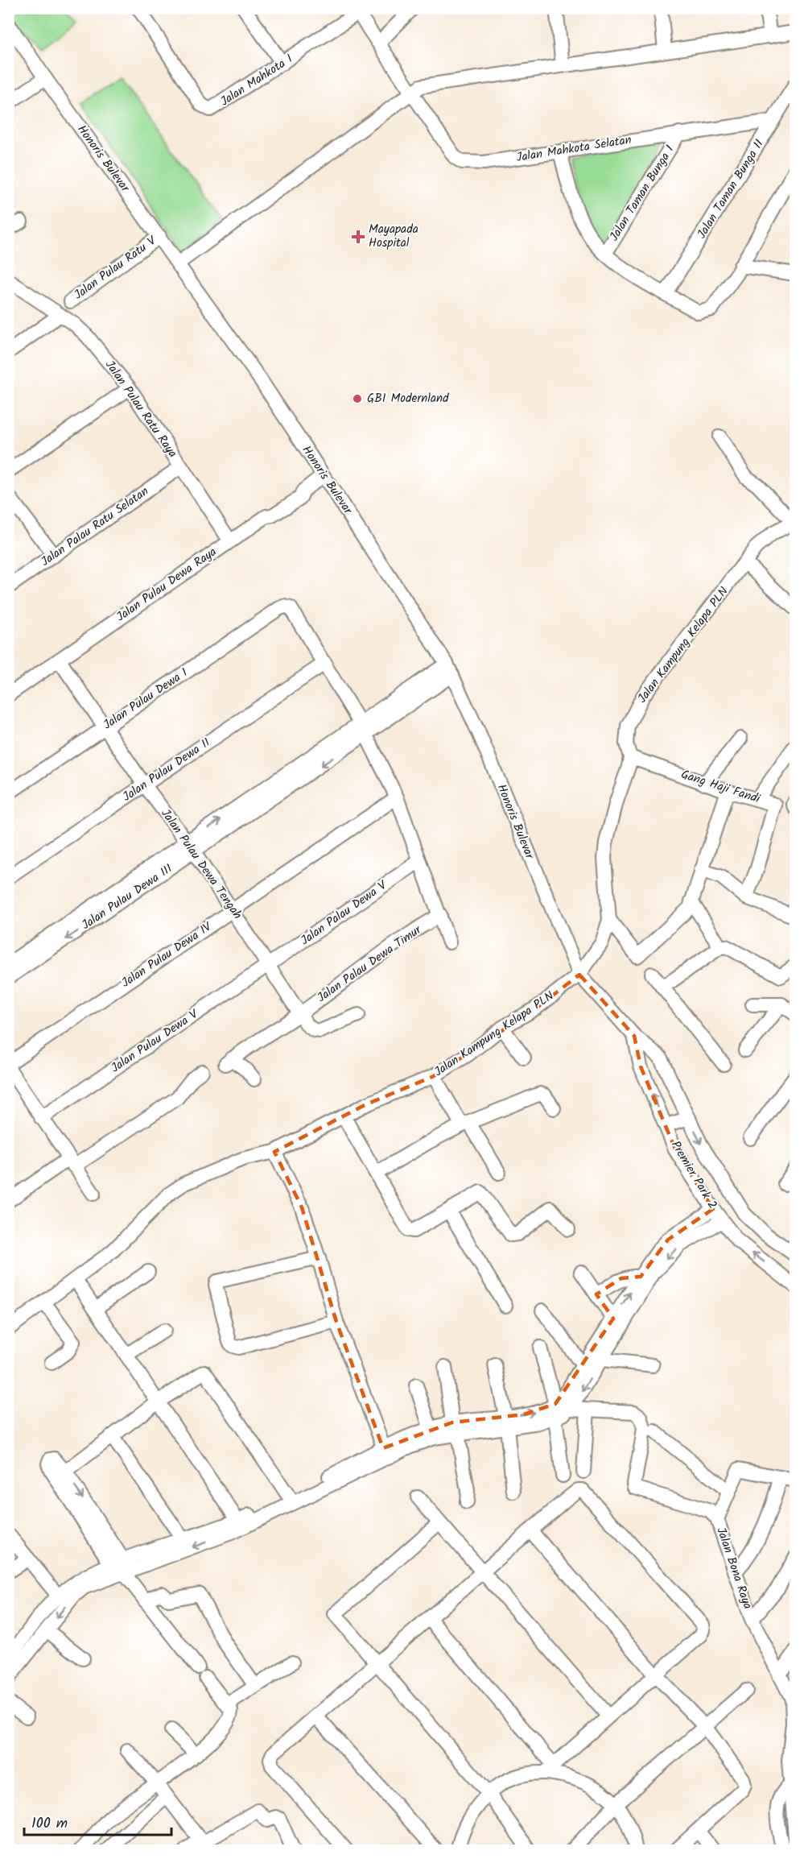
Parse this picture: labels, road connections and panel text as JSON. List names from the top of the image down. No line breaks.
{"streets":{"street":["Jalan Mahkota I","Jalan Mahkota Selatan","Honoris Bulevar","Jalan Taman Bunga II","Jalan Taman Bunga I","Jalan Pulau Ratu V","Jalan Pulau Ratu Raya","Jalan Palau Ratu Selatan","Jalan Pulau Dewa Raya","Jalan Kampung Kelapa PLN","Jalan Pulau Dewa I","Jalan Pulau Dewa II","Gang Haji Fandi","Jalan Pulau Dewa Tengah","Jalan Pulau Dewa III","Jalan Palau Dewa V","Jalan Pulau Dewa IV","Jalan Palau Dewa Timur","Jalan Pulau Dewa V","Premier Park 2","Jalan Bona Raya"]},"crossings":[["Jalan Mahkota I","Jalan Mahkota Selatan"],["Jalan Mahkota Selatan","Jalan Taman Bunga II"],["Jalan Mahkota Selatan","Jalan Taman Bunga I"],["Honoris Bulevar","Jalan Pulau Ratu V"],["Honoris Bulevar","Jalan Pulau Dewa Raya"],["Honoris Bulevar","Jalan Kampung Kelapa PLN"],["Honoris Bulevar","Jalan Pulau Dewa III"],["Honoris Bulevar","Premier Park 2"],["Jalan Pulau Ratu Raya","Jalan Palau Ratu Selatan"],["Jalan Pulau Ratu Raya","Jalan Pulau Dewa Raya"],["Jalan Pulau Dewa Raya","Jalan Pulau Dewa Tengah"],["Jalan Kampung Kelapa PLN","Gang Haji Fandi"],["Jalan Kampung Kelapa PLN","Premier Park 2"],["Jalan Pulau Dewa I","Jalan Pulau Dewa II"],["Jalan Pulau Dewa I","Jalan Pulau Dewa Tengah"],["Jalan Pulau Dewa II","Jalan Pulau Dewa Tengah"],["Jalan Pulau Dewa Tengah","Jalan Pulau Dewa III"],["Jalan Pulau Dewa Tengah","Jalan Palau Dewa V"],["Jalan Pulau Dewa Tengah","Jalan Pulau Dewa IV"],["Jalan Pulau Dewa Tengah","Jalan Palau Dewa Timur"],["Jalan Pulau Dewa Tengah","Jalan Pulau Dewa V"],["Jalan Palau Dewa V","Jalan Pulau Dewa V"]],"places":{"health":["Mayapada Hospital"],"other":["GBI Modernland"]},"scale_bar":"100 m"}
